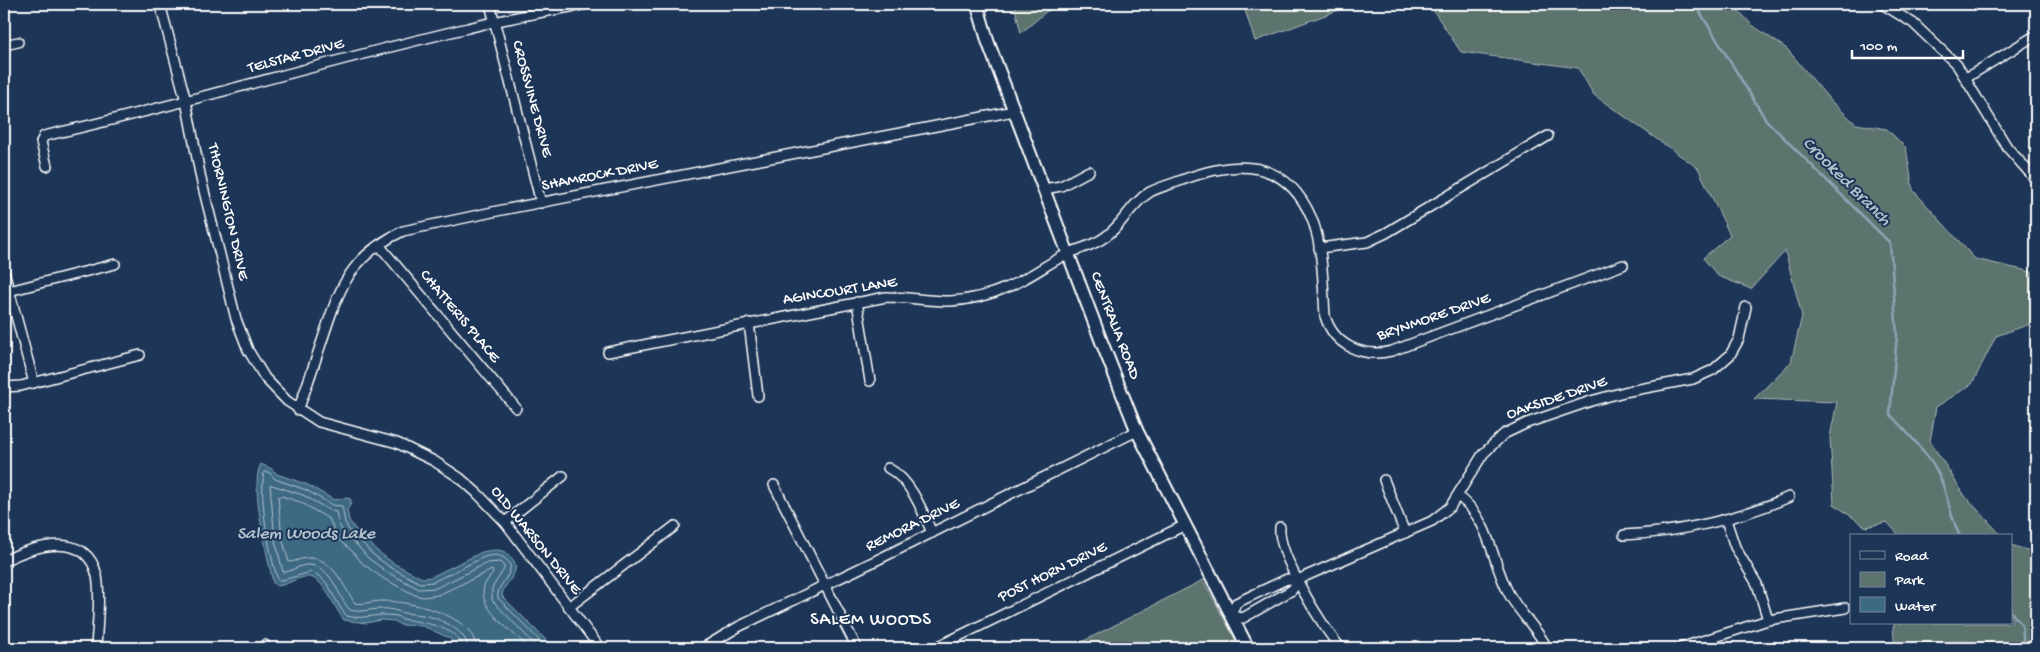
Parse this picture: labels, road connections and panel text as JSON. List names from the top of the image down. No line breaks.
{"streets":{"main road":["CENTRALIA ROAD"],"street":["TELSTAR DRIVE","CROSSVINE DRIVE","SHAMROCK DRIVE","THORNINGTON DRIVE","AGINCOURT LANE","CHATTERIS PLACE","BRYNMORE DRIVE","OAKSIDE DRIVE","REMORA DRIVE","OLD WARSON DRIVE","POST HORN DRIVE"]},"crossings":[["TELSTAR DRIVE","CROSSVINE DRIVE"],["TELSTAR DRIVE","THORNINGTON DRIVE"],["CROSSVINE DRIVE","SHAMROCK DRIVE"],["SHAMROCK DRIVE","THORNINGTON DRIVE"],["SHAMROCK DRIVE","CHATTERIS PLACE"],["SHAMROCK DRIVE","CENTRALIA ROAD"],["SHAMROCK DRIVE","OLD WARSON DRIVE"],["THORNINGTON DRIVE","OLD WARSON DRIVE"],["AGINCOURT LANE","BRYNMORE DRIVE"],["AGINCOURT LANE","CENTRALIA ROAD"],["BRYNMORE DRIVE","CENTRALIA ROAD"],["CENTRALIA ROAD","OAKSIDE DRIVE"],["CENTRALIA ROAD","REMORA DRIVE"],["CENTRALIA ROAD","POST HORN DRIVE"]],"districts":["SALEM WOODS"],"water":["Crooked Branch","Salem Woods Lake"],"legend":["Road","Park","Water"],"scale_bar":"100 m"}
